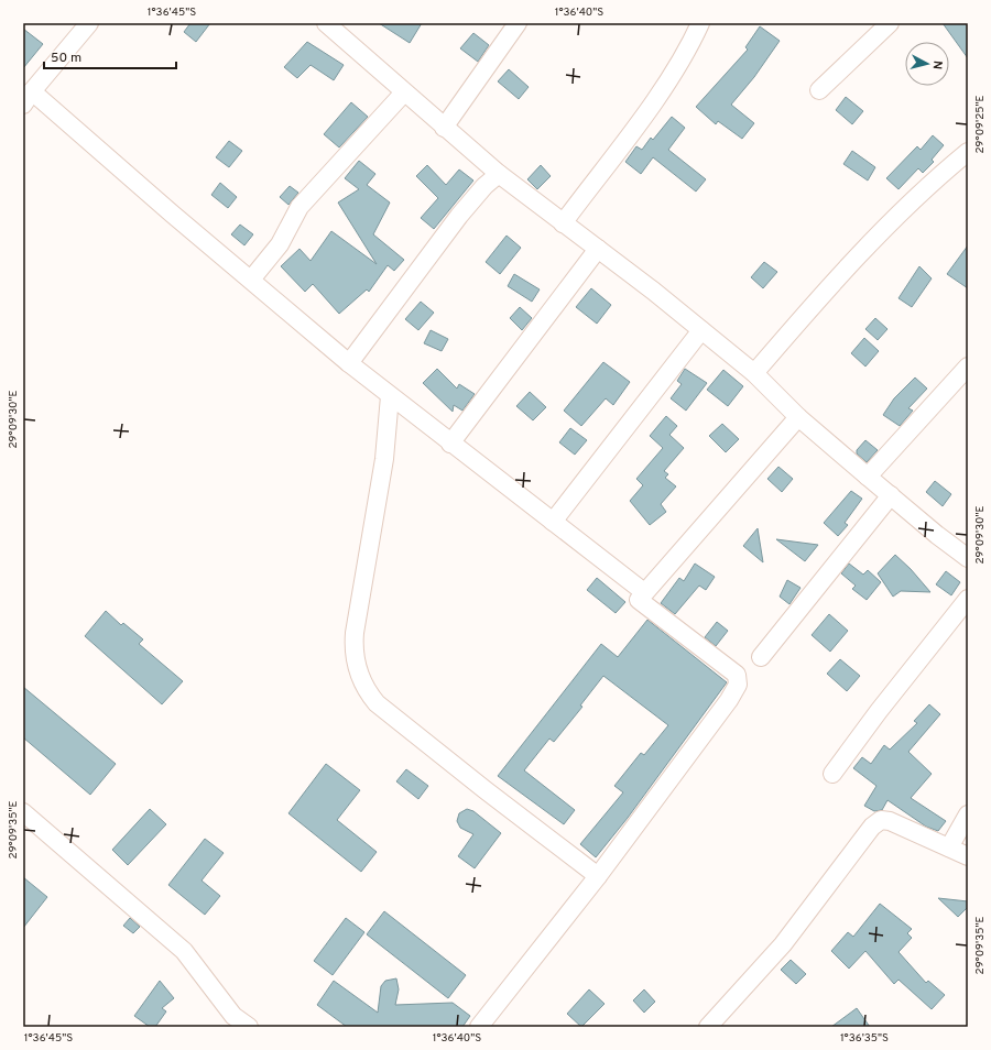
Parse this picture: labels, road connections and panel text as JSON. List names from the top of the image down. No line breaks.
{"scale_bar":"50 m","north":"right","coordinates":["1°36'45\"S","1°36'40\"S","29°09'25\"E","29°09'30\"E","29°09'35\"E","1°36'35\"S"]}
